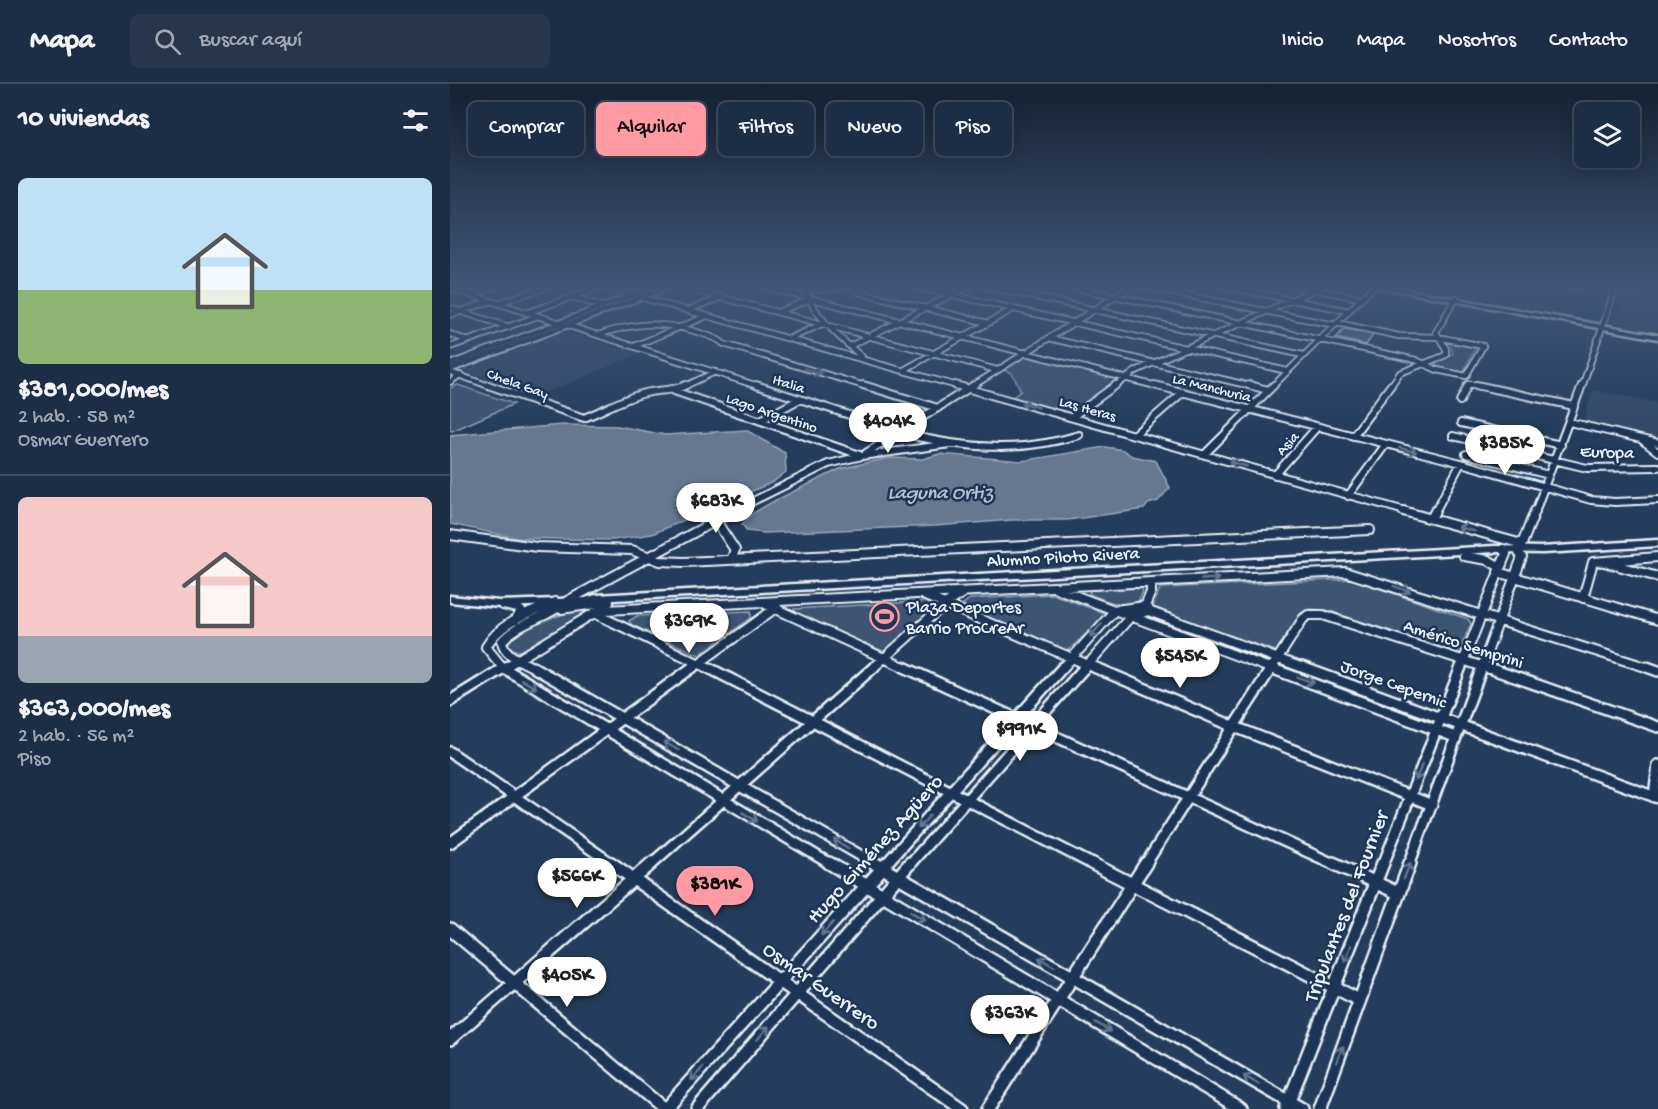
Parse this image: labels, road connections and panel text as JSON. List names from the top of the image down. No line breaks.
{"streets":{"main road":["Alumno Piloto Rivera"],"street":["Chela Gay","Italia","La Manchuria","Las Heras","Lago Argentino","Asia","Europa","Américo Semprini","Jorge Cepernic","Hugo Giménez Agüero","Tripulantes del Fournier","Osmar Guerrero"]},"crossings":[["Chela Gay","Lago Argentino"],["La Manchuria","Asia"],["Las Heras","Asia"],["Las Heras","Alumno Piloto Rivera"],["Alumno Piloto Rivera","Tripulantes del Fournier"],["Américo Semprini","Jorge Cepernic"],["Américo Semprini","Tripulantes del Fournier"],["Jorge Cepernic","Hugo Giménez Agüero"],["Jorge Cepernic","Tripulantes del Fournier"],["Hugo Giménez Agüero","Osmar Guerrero"]],"water":["Laguna Ortiz"],"places":{"sports":["Plaza Deportes Barrio ProCreAr"]},"page":{"header":"Mapa","search":"Buscar aquí","nav":["Inicio","Mapa","Nosotros","Contacto"],"heading":"10 viviendas","chip":["Comprar","Alquilar","Filtros","Nuevo","Piso"],"list":[{"name":"$381,000/mes","note":"2 hab. · 58 m² · Osmar Guerrero"},{"name":"$363,000/mes","note":"2 hab. · 56 m² · Piso"}],"price":["$404K","$385K","$683K","$369K","$545K","$991K","$566K","$381K","$405K","$363K"]}}
